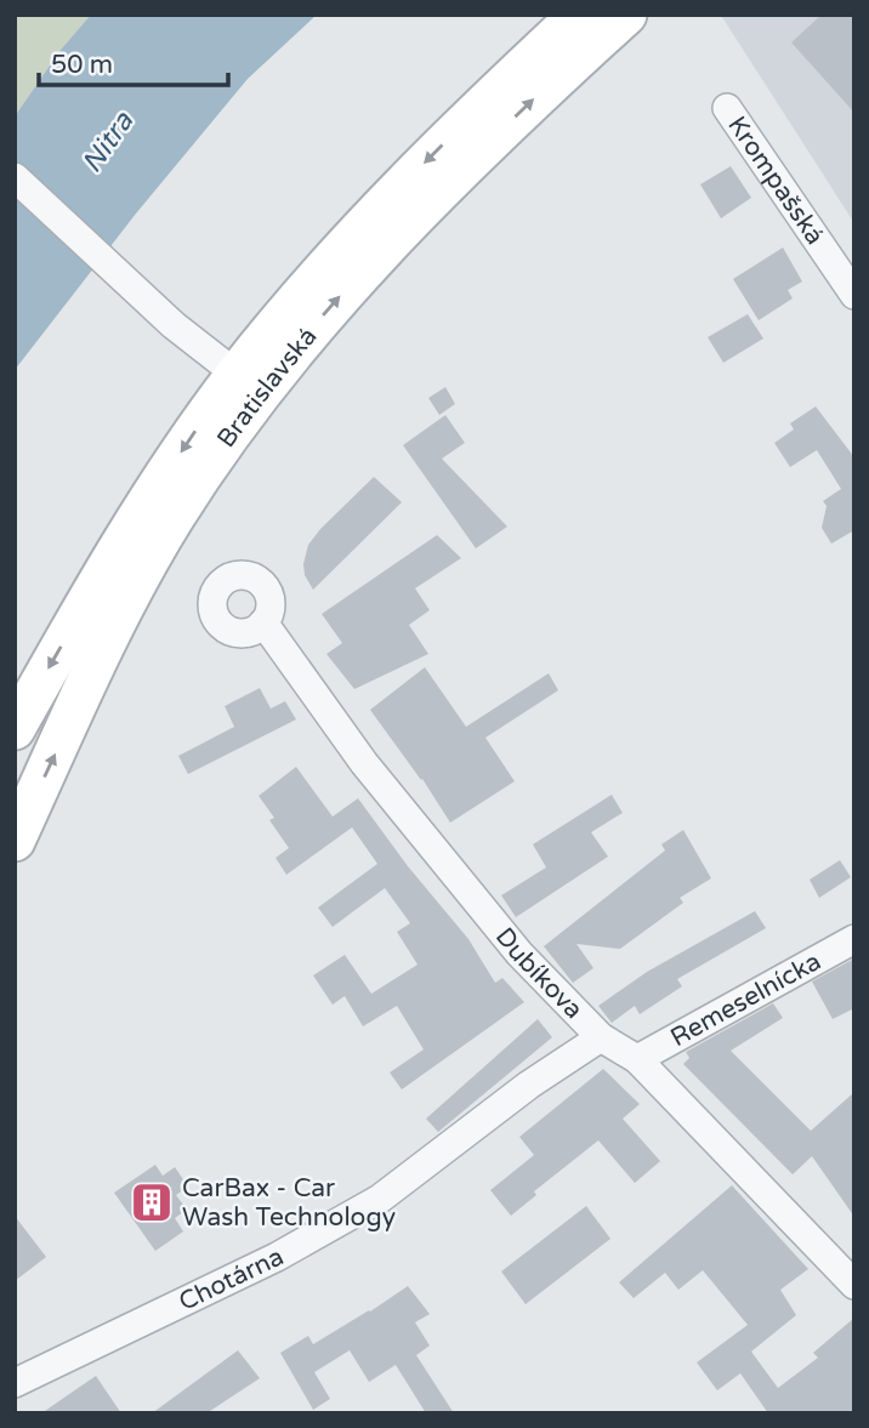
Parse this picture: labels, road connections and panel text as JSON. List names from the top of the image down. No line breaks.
{"streets":{"main road":["Bratislavská"],"street":["Krompašská","Dubíkova","Remeselnícka","Chotárna"]},"crossings":[["Dubíkova","Remeselnícka"],["Dubíkova","Chotárna"]],"water":["Nitra"],"places":{"building":["CarBax - Car Wash Technology"]},"scale_bar":"50 m"}
